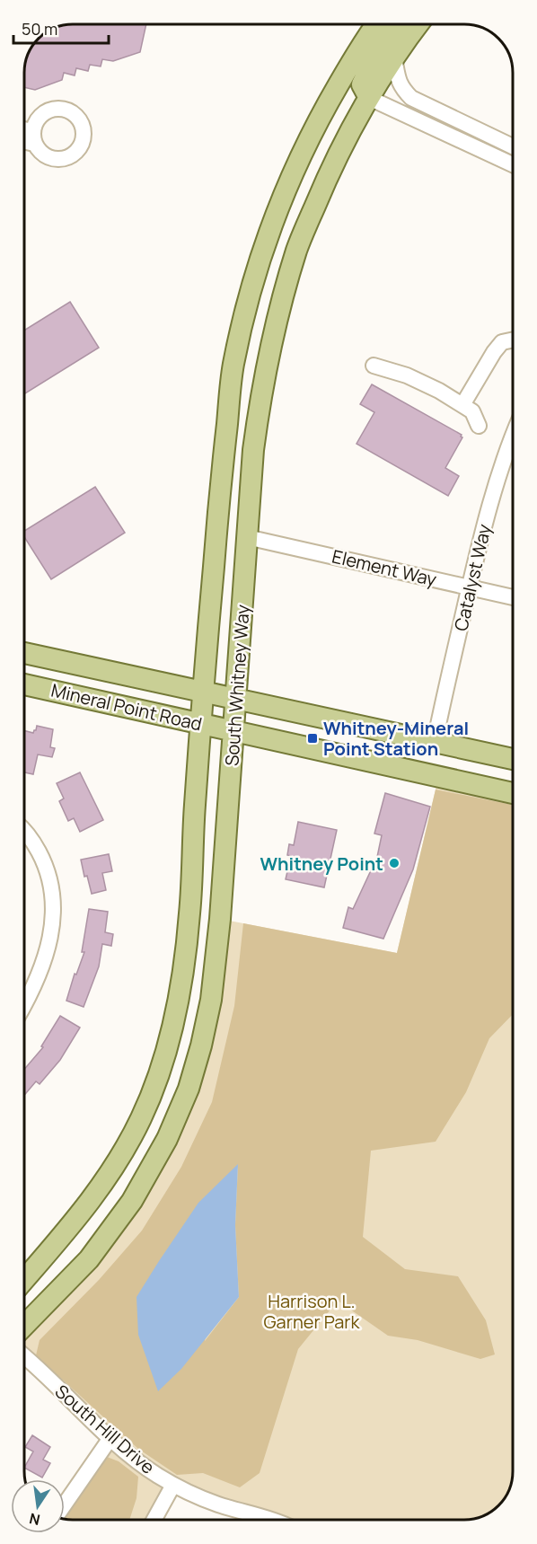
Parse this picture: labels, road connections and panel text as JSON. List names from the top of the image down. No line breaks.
{"streets":{"main road":["South Whitney Way","Mineral Point Road"],"street":["Element Way","Catalyst Way","South Hill Drive"]},"crossings":[["Element Way","Catalyst Way"],["Element Way","South Whitney Way"],["Catalyst Way","Mineral Point Road"],["South Whitney Way","Mineral Point Road"]],"parks":["Harrison L. Garner Park"],"places":{"transit":["Whitney-Mineral Point Station"],"other":["Whitney Point"]},"scale_bar":"50 m","north":"bottom"}
